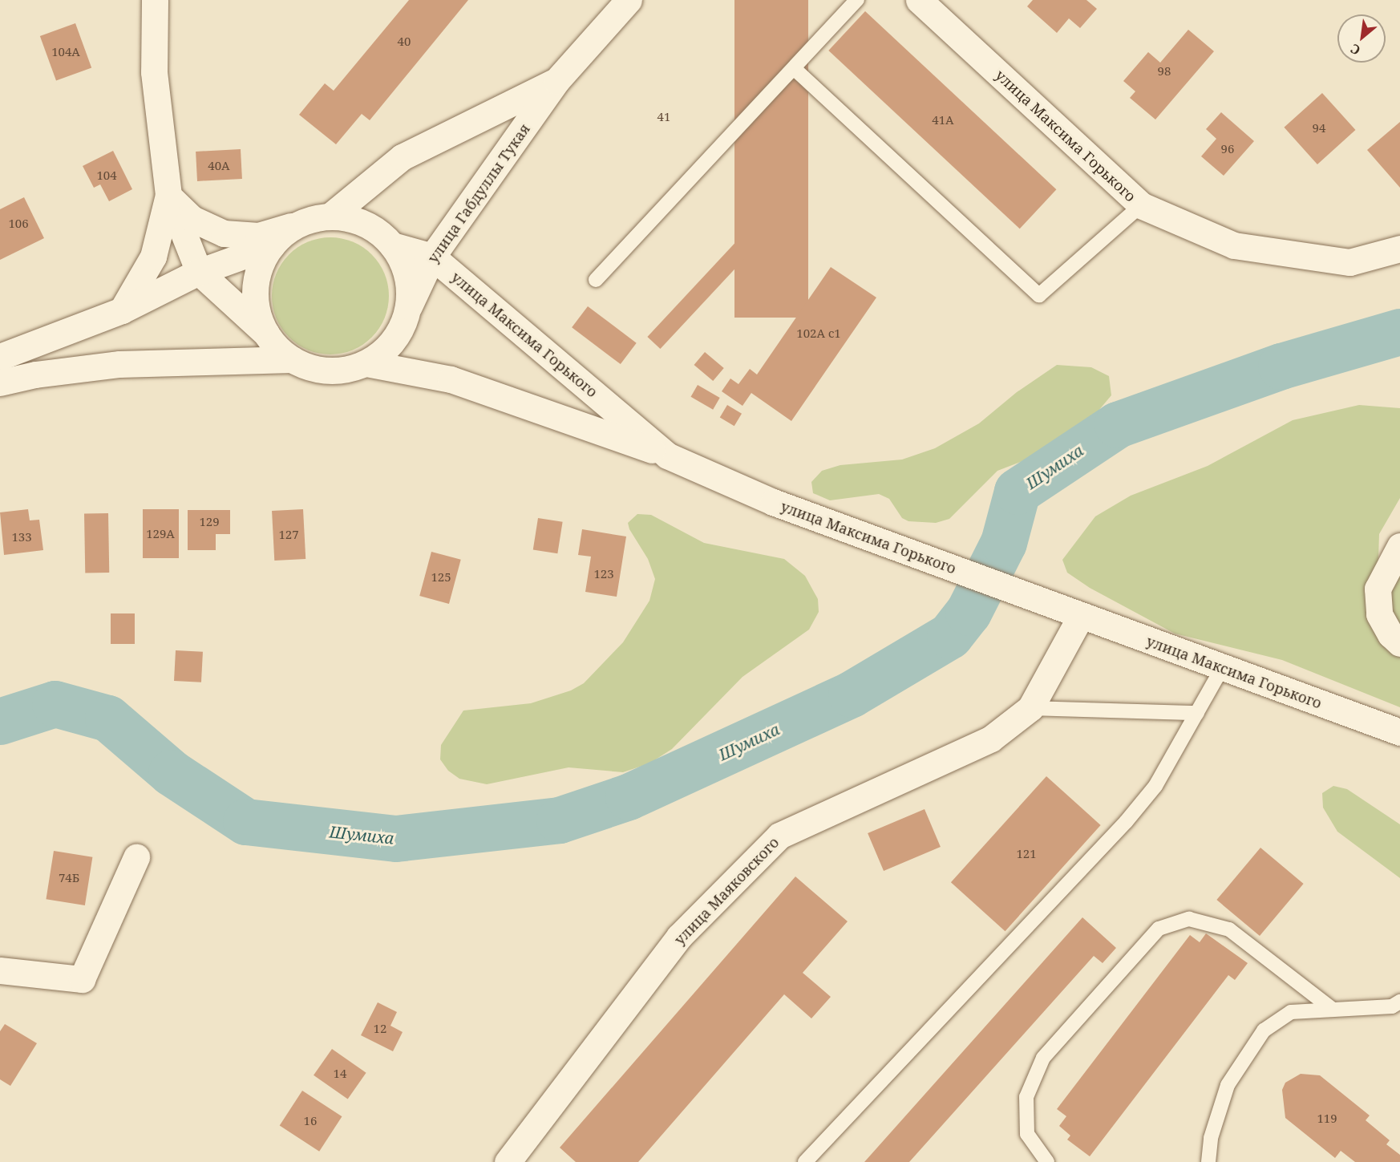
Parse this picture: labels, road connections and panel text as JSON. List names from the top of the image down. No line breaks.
{"streets":{"street":["улица Максима Горького","улица Габдуллы Тукая","улица Маяковского"]},"crossings":[["улица Максима Горького","улица Габдуллы Тукая"],["улица Максима Горького","улица Маяковского"]],"water":["Шумиха"],"house_numbers":["40","104А","98","41","41А","94","96","40А","104","106","102А с1","129","129А","127","133","123","125","121","74Б","12","14","119","16"],"north":"bottom left"}
